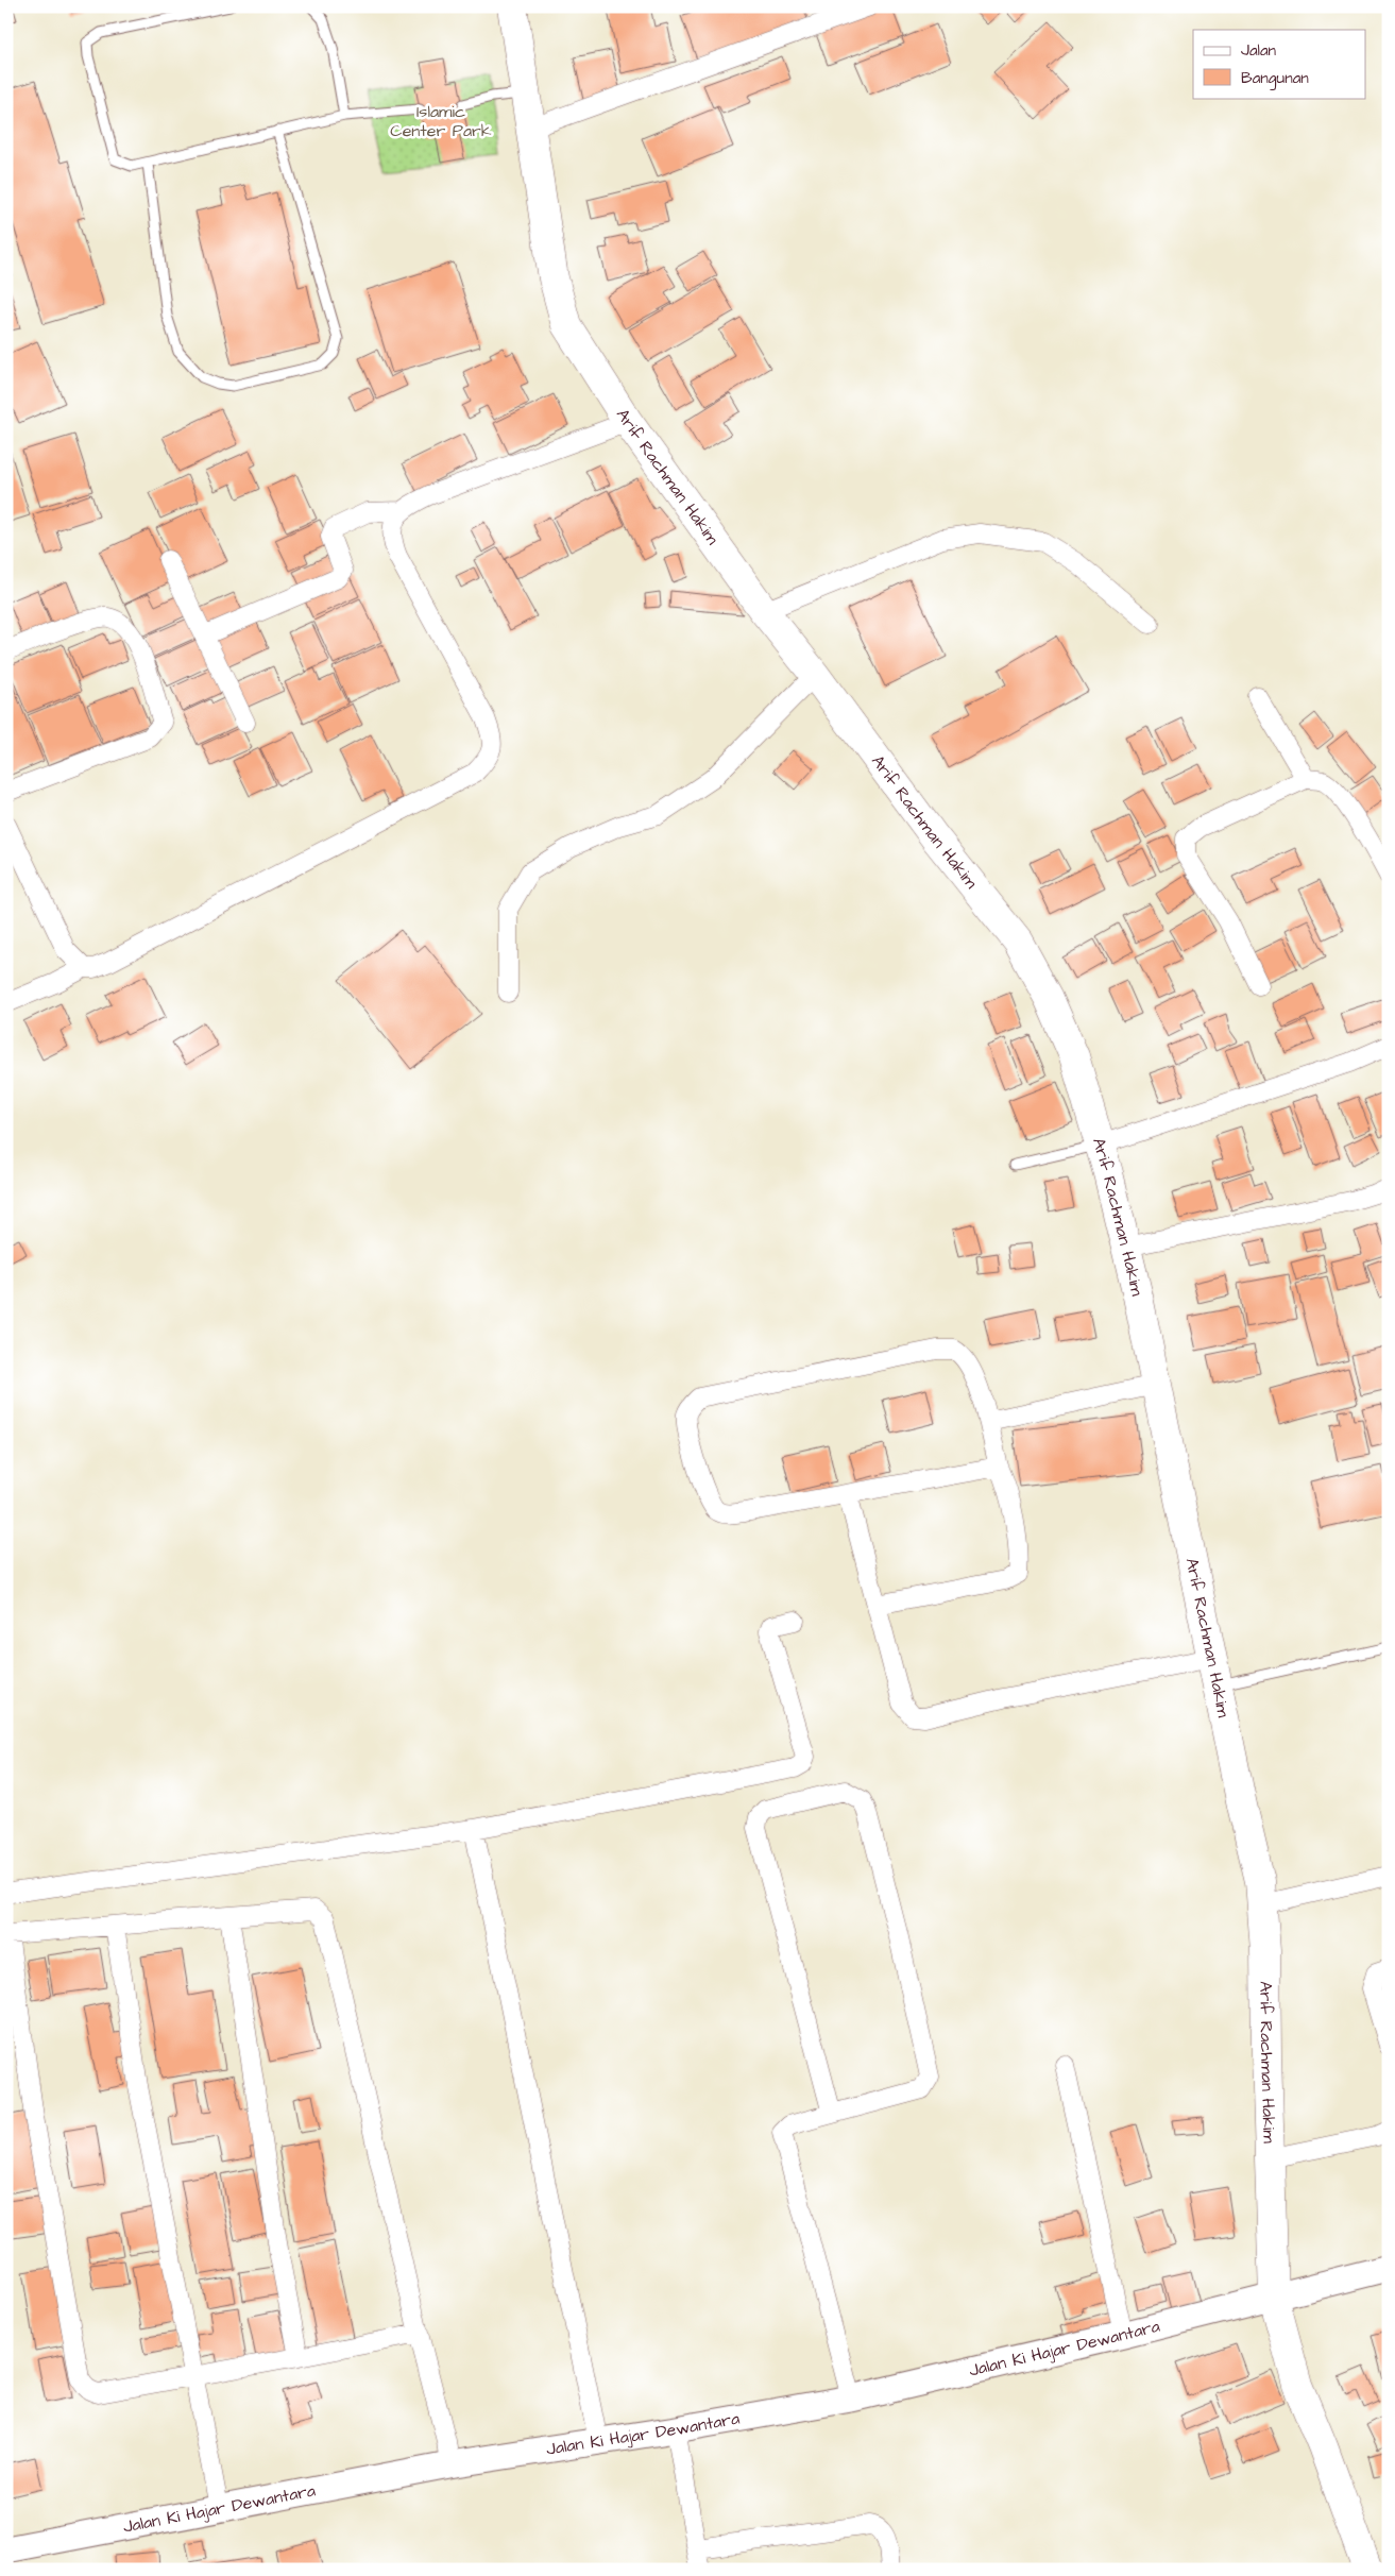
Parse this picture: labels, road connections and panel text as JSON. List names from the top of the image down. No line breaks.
{"streets":{"main road":["Arif Rachman Hakim"],"street":["Jalan Ki Hajar Dewantara"]},"crossings":[["Arif Rachman Hakim","Jalan Ki Hajar Dewantara"]],"parks":["Islamic Center Park"],"legend":["Jalan","Bangunan"]}
